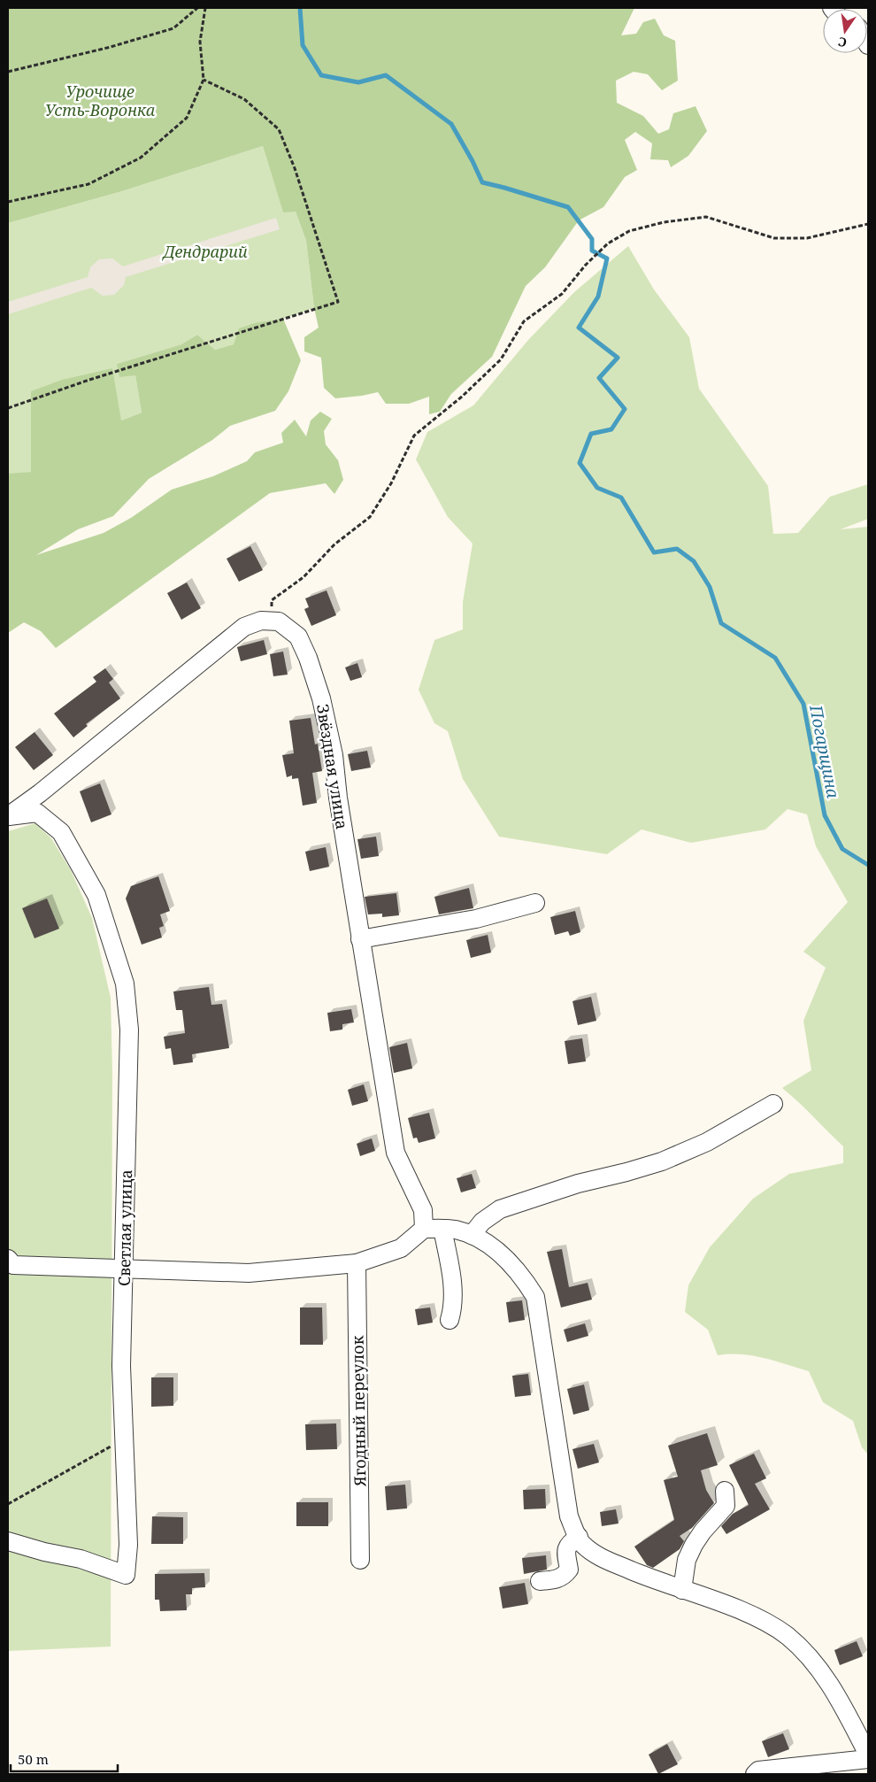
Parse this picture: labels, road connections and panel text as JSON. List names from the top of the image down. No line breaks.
{"streets":{"street":["Звёздная улица","Светлая улица","Ягодный переулок"]},"water":["Погарщина"],"parks":["Урочище Усть-Воронка","Дендрарий"],"scale_bar":"50 m","north":"bottom"}
